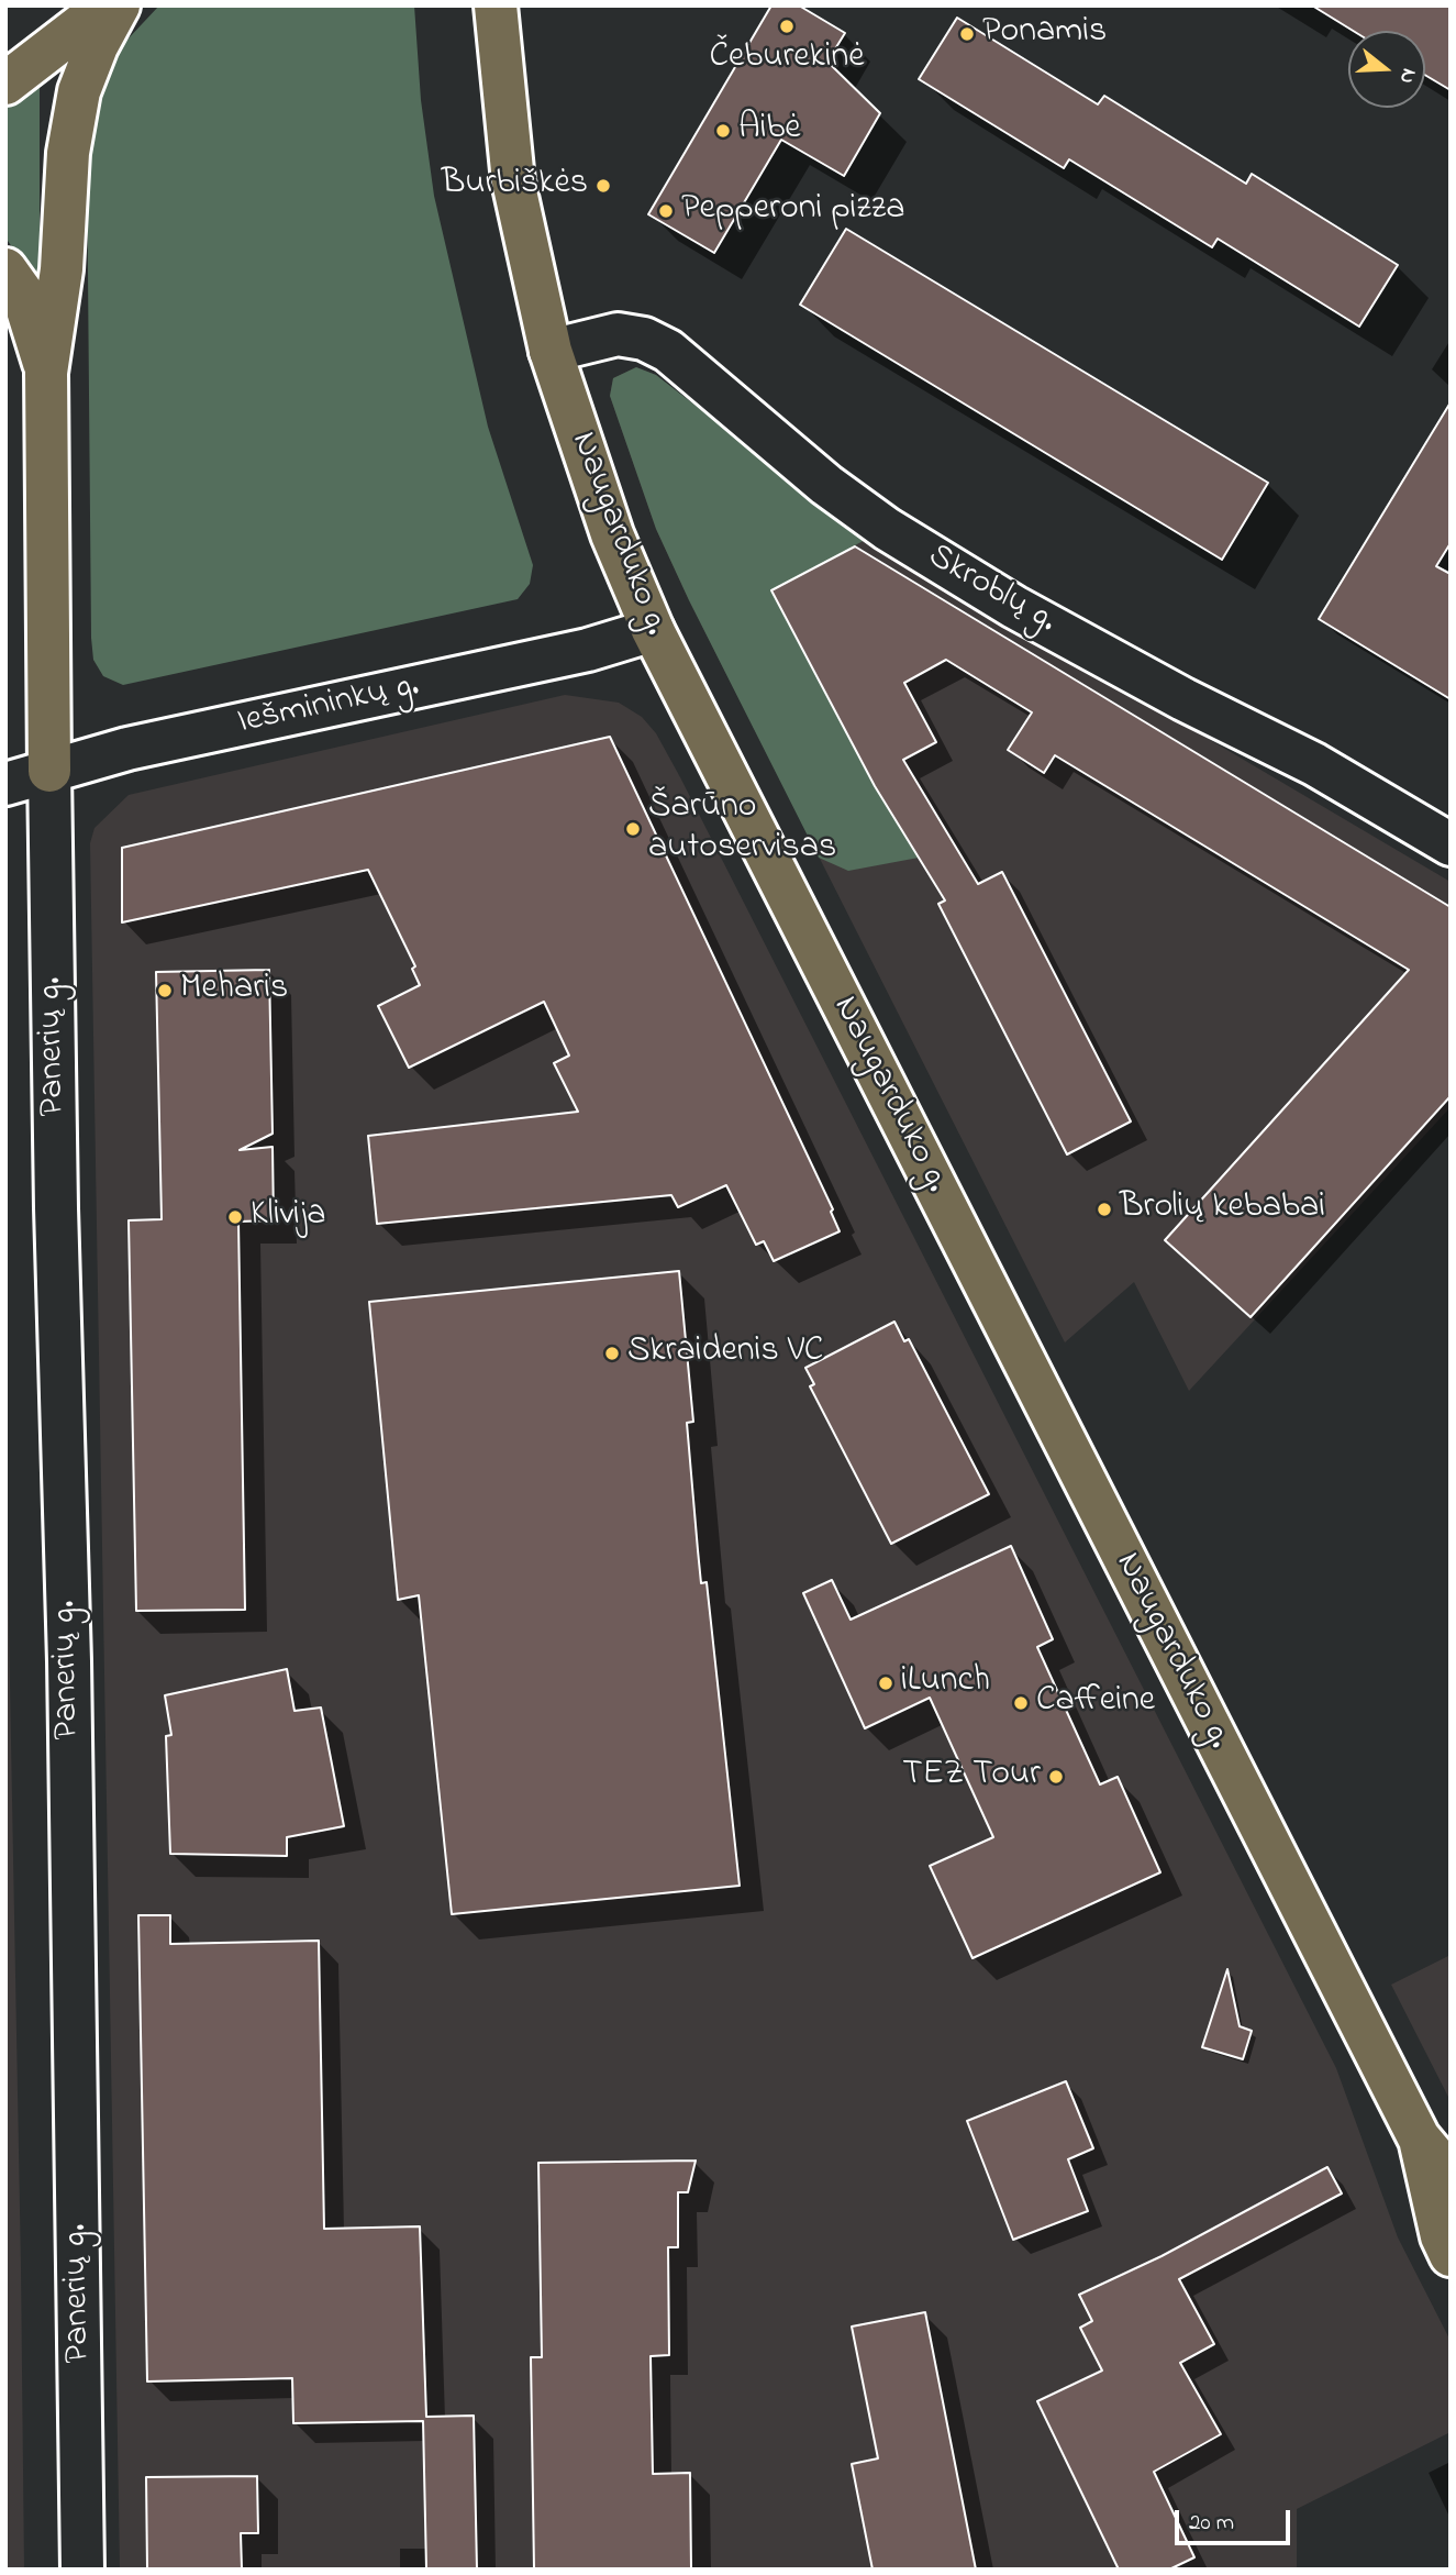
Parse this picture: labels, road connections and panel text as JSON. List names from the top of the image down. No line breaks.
{"streets":{"main road":["Naugarduko g."],"street":["Skroblų g.","Iešmininkų g.","Panerių g."]},"crossings":[["Naugarduko g.","Skroblų g."],["Naugarduko g.","Iešmininkų g."],["Iešmininkų g.","Panerių g."]],"places":["Čeburekinė","Ponamis","Aibė","Burbiškės","Pepperoni pizza","Šarūno autoservisas","Meharis","Brolių kebabai","Klivija","Skraidenis VC","iLunch","Caffeine","TEZ Tour"],"scale_bar":"20 m","north":"right"}
